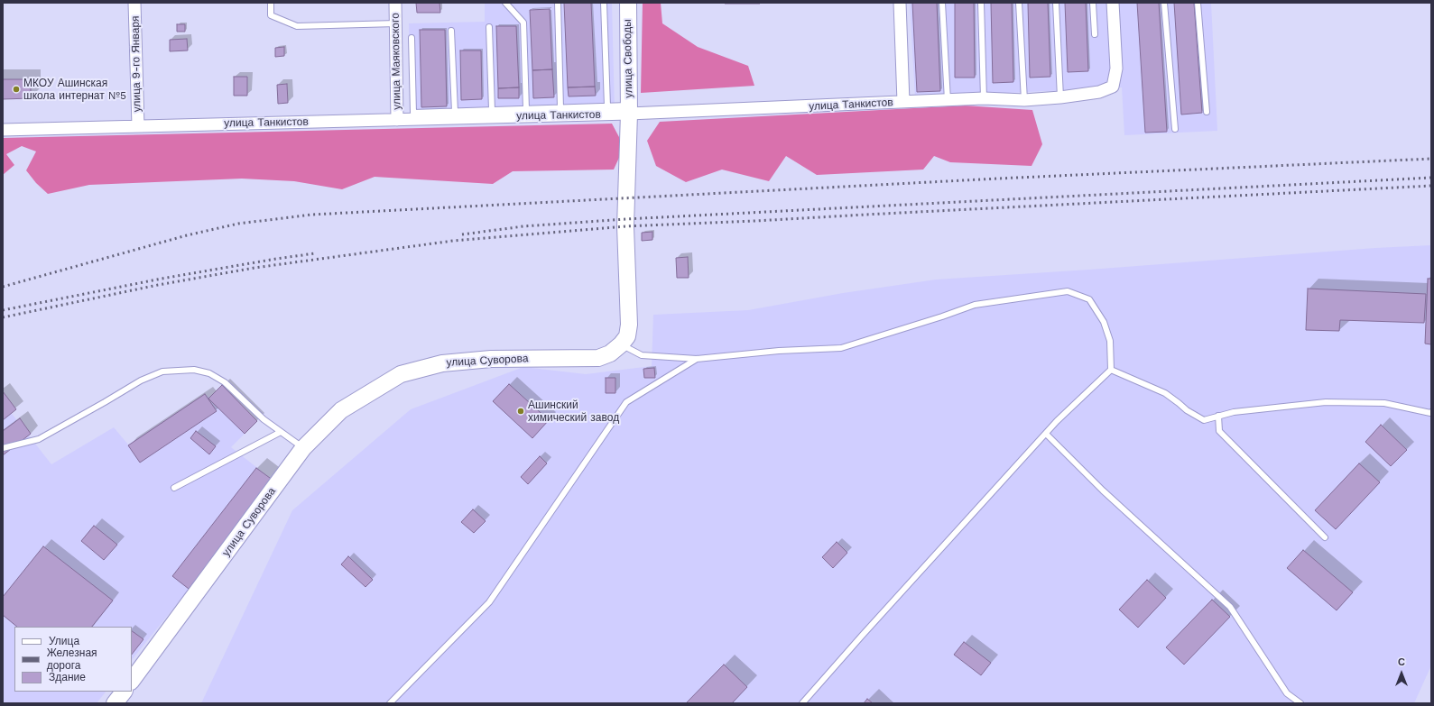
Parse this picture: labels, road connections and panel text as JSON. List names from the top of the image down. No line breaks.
{"streets":{"street":["улица Свободы","улица Маяковского","улица 9-го Января","улица Танкистов","улица Суворова"]},"crossings":[["улица Свободы","улица Танкистов"],["улица Свободы","улица Суворова"],["улица Маяковского","улица Танкистов"],["улица 9-го Января","улица Танкистов"],["улица Танкистов","улица Суворова"]],"places":["МКОУ Ашинская школа интернат №5","Ашинский химический завод"],"legend":["Улица","Железная дорога","Здание"],"north":"top"}
